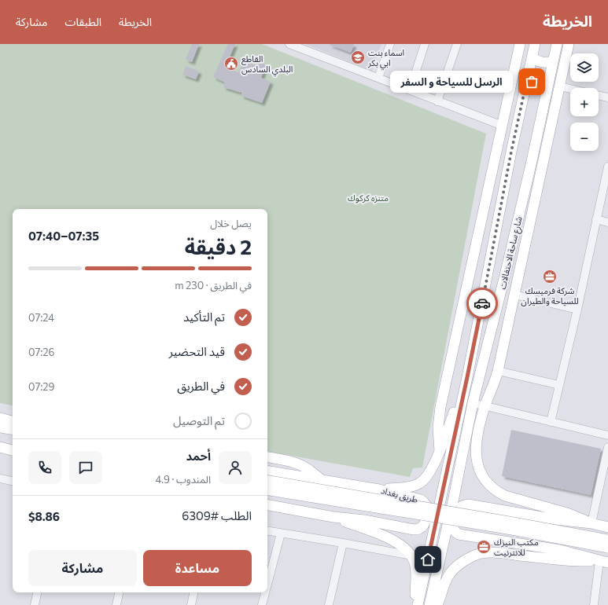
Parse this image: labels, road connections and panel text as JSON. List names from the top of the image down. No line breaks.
{"streets":{"main road":["شارع ساحة الاحتفالات","طريق بغداد"]},"parks":["متنزه كركوك"],"places":{"school or university":["اسماء بنت ابي بكر"],"public building":["القاطع البلدي السادس"],"other":["الرسل للسياحة و السفر"],"office":["شركة فرميسك للسياحة والطيران","مكتب النيزك للانترنيت"]},"page":{"header":"الخريطة","nav":["الخريطة","الطبقات","مشاركة"],"map_buttons":["+","−"],"bubble":"الرسل للسياحة و السفر","heading":["2 دقيقة","يصل خلال","07:35–07:40"],"panel":["أحمد","المندوب · 4.9","الطلب #6309","$8.86"],"bar":"في الطريق · 230 m","list":[["تم التأكيد","07:24"],["قيد التحضير","07:26"],["في الطريق","07:29"],"تم التوصيل"],"buttons":["مساعدة","مشاركة"]}}
